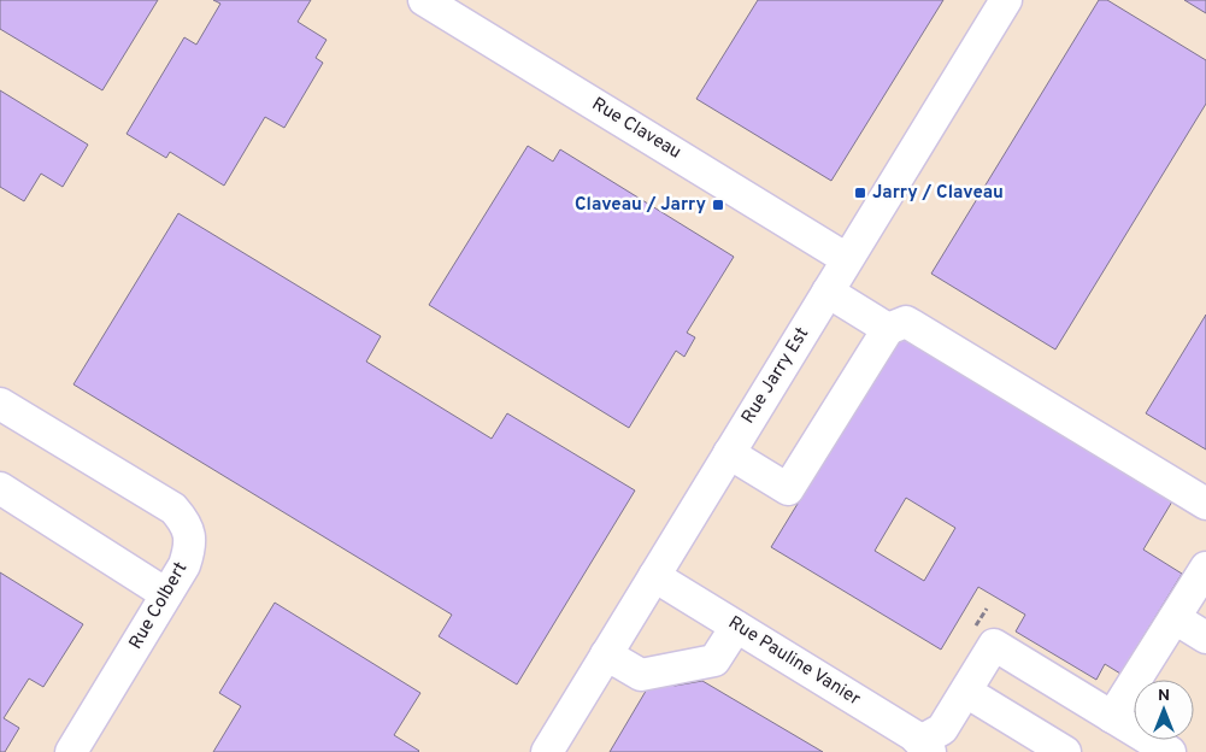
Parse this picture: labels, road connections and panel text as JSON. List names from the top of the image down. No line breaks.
{"streets":{"street":["Rue Claveau","Rue Jarry Est","Rue Colbert","Rue Pauline Vanier"]},"crossings":[["Rue Claveau","Rue Jarry Est"],["Rue Jarry Est","Rue Pauline Vanier"]],"places":{"transit":["Jarry / Claveau","Claveau / Jarry"]},"north":"top"}
